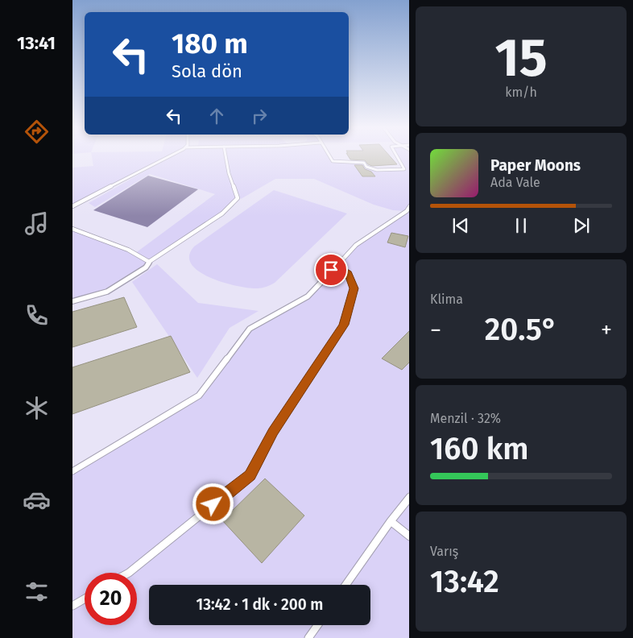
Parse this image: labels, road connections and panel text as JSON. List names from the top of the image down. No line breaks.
{"page":{"tabs":"13:41","tile":[["15","km/h"],"Klima",["Menzil · 32%","160 km"],["Varış","13:42"]],"turn":["180 m","Sola dön"],"song":["Paper Moons","Ada Vale"],"heat":["−","20.5°","+"],"limit":"20","trip":"13:42 · 1 dk · 200 m"}}
